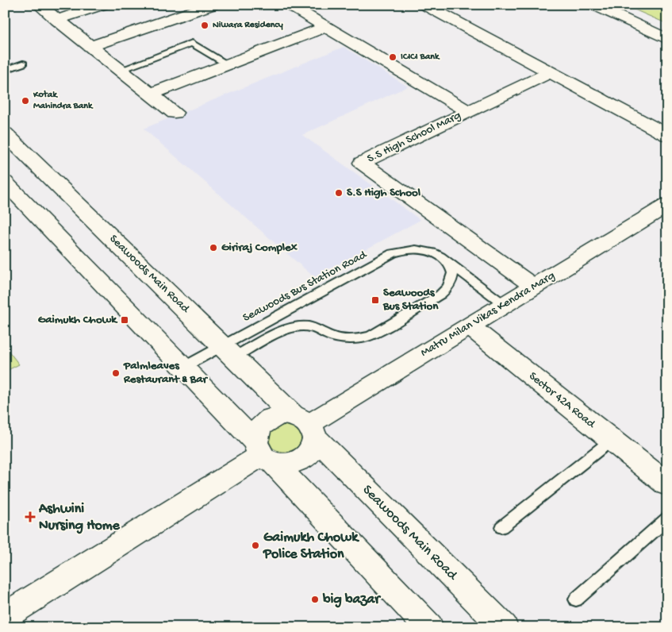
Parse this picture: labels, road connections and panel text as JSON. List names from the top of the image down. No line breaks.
{"streets":{"street":["S.S High School Marg","Seawoods Main Road","Matru Milan Vikas Kendra Marg","Sector 42A Road"],"lane":["Seawoods Bus Station Road"]},"crossings":[["S.S High School Marg","Matru Milan Vikas Kendra Marg"],["Seawoods Main Road","Seawoods Bus Station Road"],["Seawoods Main Road","Matru Milan Vikas Kendra Marg"],["Seawoods Bus Station Road","Matru Milan Vikas Kendra Marg"],["Matru Milan Vikas Kendra Marg","Sector 42A Road"]],"places":{"other":["Niwara Residency","ICICI Bank","Kotak Mahindra Bank","S.S High School","Giriraj Complex","Palmleaves Restaurant & Bar","Gaimukh Chowk Police Station","big bazar"],"transit":["Seawoods Bus Station","Gaimukh Chowk"],"health":["Ashwini Nursing Home"]}}
